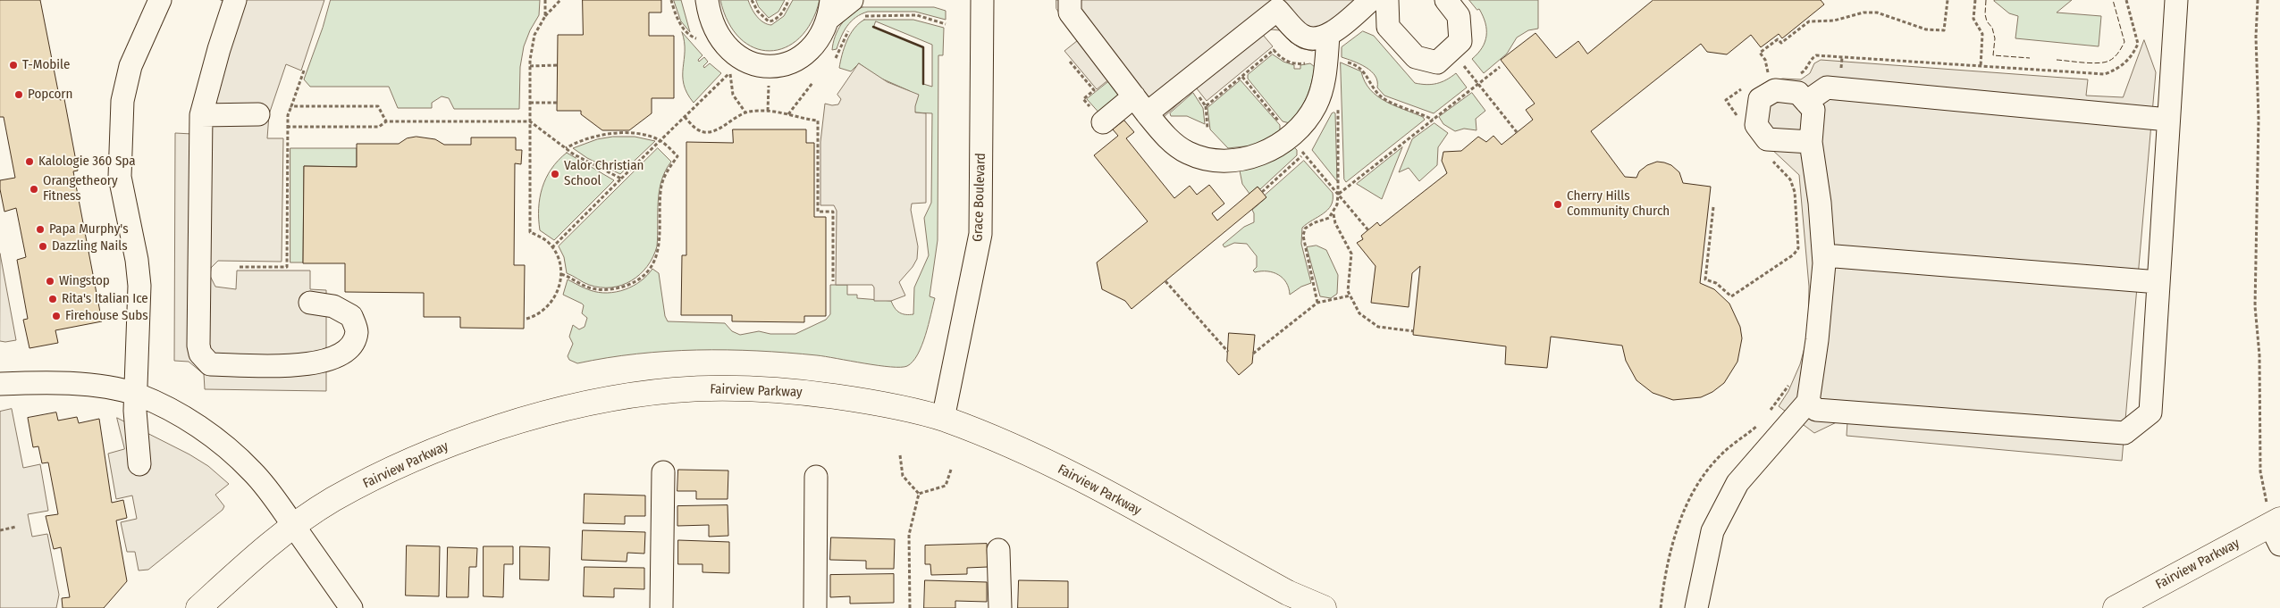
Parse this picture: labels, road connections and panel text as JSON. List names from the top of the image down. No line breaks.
{"streets":{"main road":["Fairview Parkway"],"street":["Grace Boulevard"]},"crossings":[["Grace Boulevard","Fairview Parkway"]],"places":["T-Mobile","Popcorn","Kalologie 360 Spa","Valor Christian School","Orangetheory Fitness","Cherry Hills Community Church","Papa Murphy's","Dazzling Nails","Wingstop","Rita's Italian Ice","Firehouse Subs"]}
